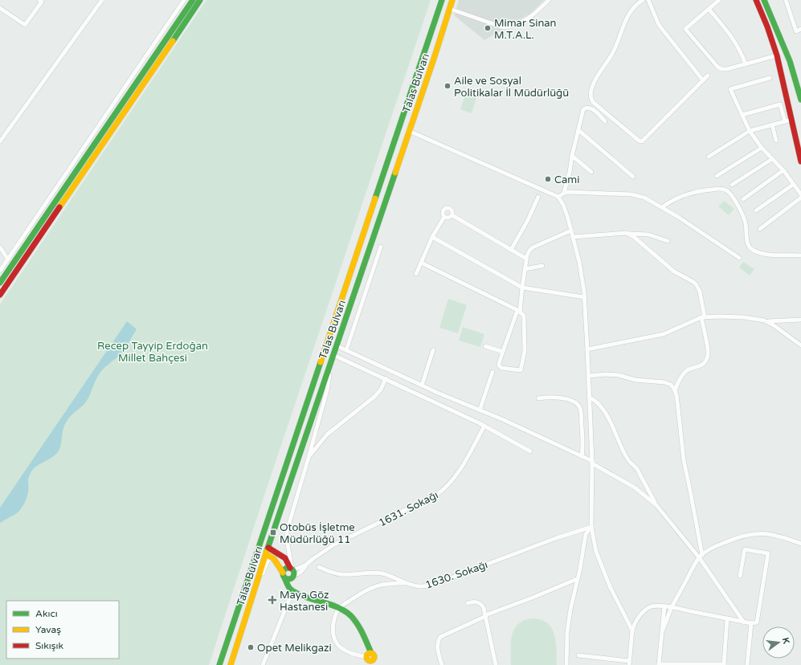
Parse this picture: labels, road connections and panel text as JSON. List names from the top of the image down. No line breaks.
{"streets":{"main road":["Talas Bulvarı"],"street":["1631. Sokağı","1630. Sokağı"]},"parks":["Recep Tayyip Erdoğan Millet Bahçesi"],"places":{"other":["Mimar Sinan M.T.A.L.","Aile ve Sosyal Politikalar İl Müdürlüğü","Cami","Opet Melikgazi"],"transit":["Otobüs İşletme Müdürlüğü 11"],"health":["Maya Göz Hastanesi"]},"legend":["Akıcı","Yavaş","Sıkışık"],"north":"right"}
